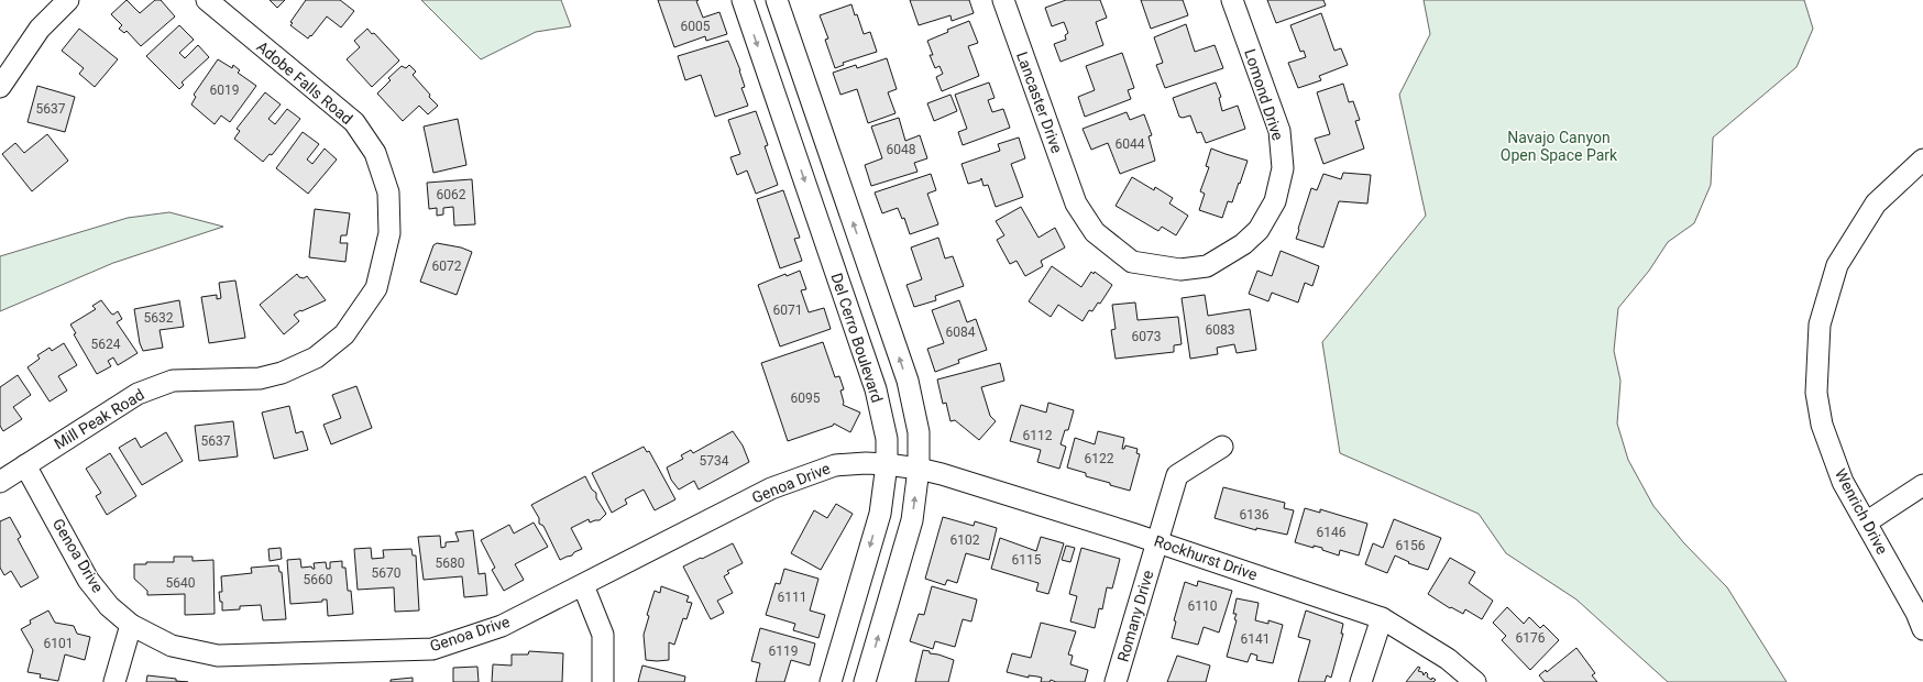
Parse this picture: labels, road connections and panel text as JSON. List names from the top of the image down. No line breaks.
{"streets":{"street":["Adobe Falls Road","Lomond Drive","Lancaster Drive","Del Cerro Boulevard","Mill Peak Road","Genoa Drive","Wenrich Drive","Rockhurst Drive","Romany Drive"]},"crossings":[["Adobe Falls Road","Mill Peak Road"],["Lomond Drive","Lancaster Drive"],["Del Cerro Boulevard","Genoa Drive"],["Mill Peak Road","Genoa Drive"],["Genoa Drive","Rockhurst Drive"],["Rockhurst Drive","Romany Drive"]],"parks":["Navajo Canyon Open Space Park"],"house_numbers":["6005","6019","5637","6044","6048","6062","6072","6071","5632","6083","6084","6073","5624","6095","6112","5637","6122","5734","6136","6146","6102","6156","6115","5680","5670","5660","5640","6111","6110","6176","6141","6101","6119"]}
